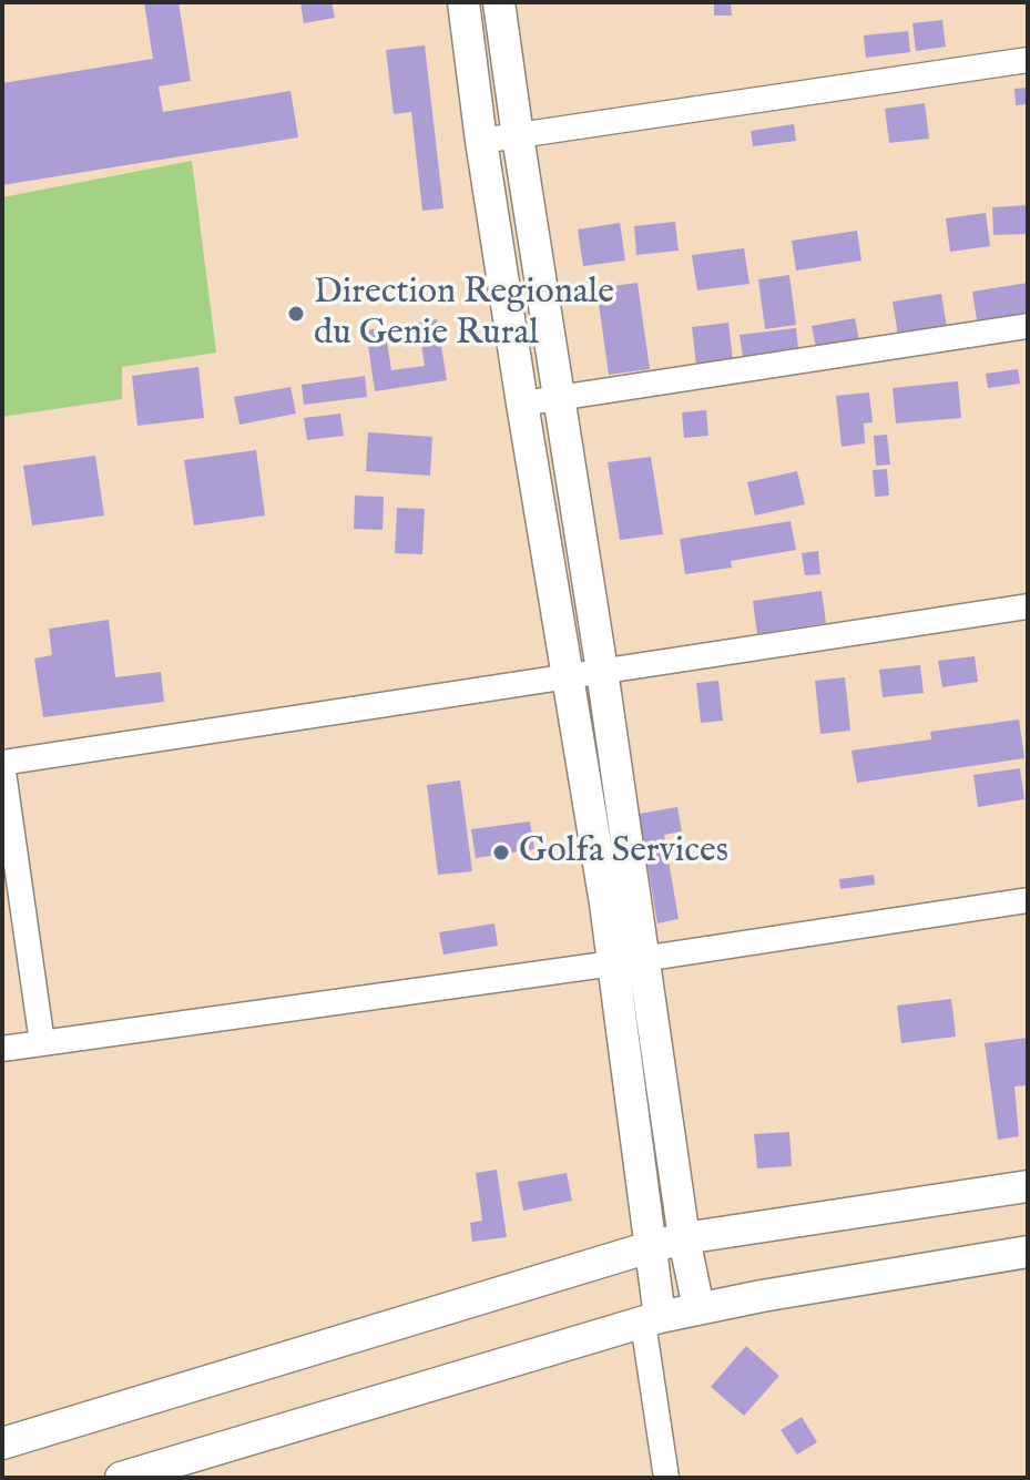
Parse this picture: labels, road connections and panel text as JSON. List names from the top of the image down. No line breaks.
{"places":["Direction Regionale du Genie Rural","Golfa Services"]}
